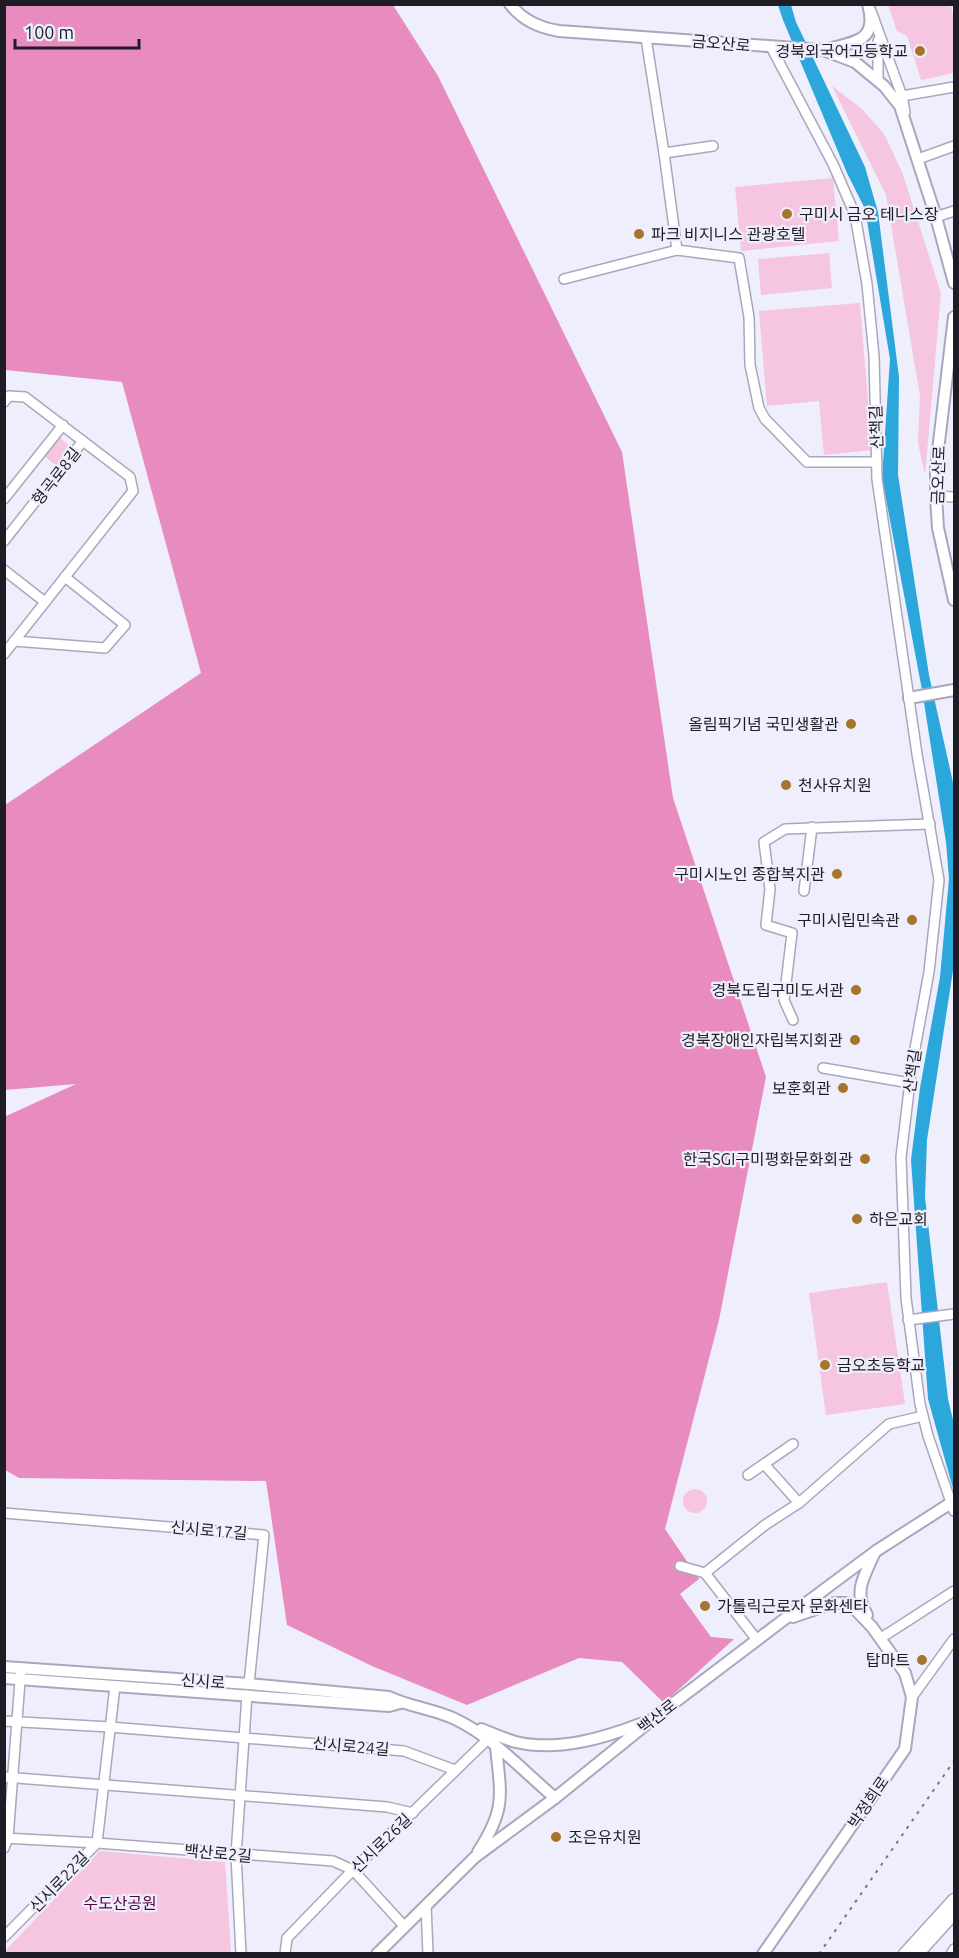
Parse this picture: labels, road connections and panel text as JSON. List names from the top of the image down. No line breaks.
{"streets":{"street":["금오산로","산책길","형곡로8길","신시로17길","신시로","백산로","신시로24길","박정희로","신시로26길","백산로2길","신시로22길"]},"crossings":[["금오산로","산책길"],["산책길","백산로"],["신시로17길","신시로"],["신시로","백산로"],["신시로","신시로26길"],["신시로","신시로22길"],["백산로","백산로2길"],["신시로24길","신시로26길"],["신시로26길","백산로2길"],["백산로2길","신시로22길"]],"parks":["수도산공원"],"places":["경북외국어고등학교","구미시 금오 테니스장","파크 비지니스 관광호텔","올림픽기념 국민생활관","천사유치원","구미시노인 종합복지관","구미시립민속관","경북도립구미도서관","경북장애인자립복지회관","보훈회관","한국SGI구미평화문화회관","하은교회","금오초등학교","가톨릭근로자 문화센타","탑마트","조은유치원"],"scale_bar":"100 m"}
